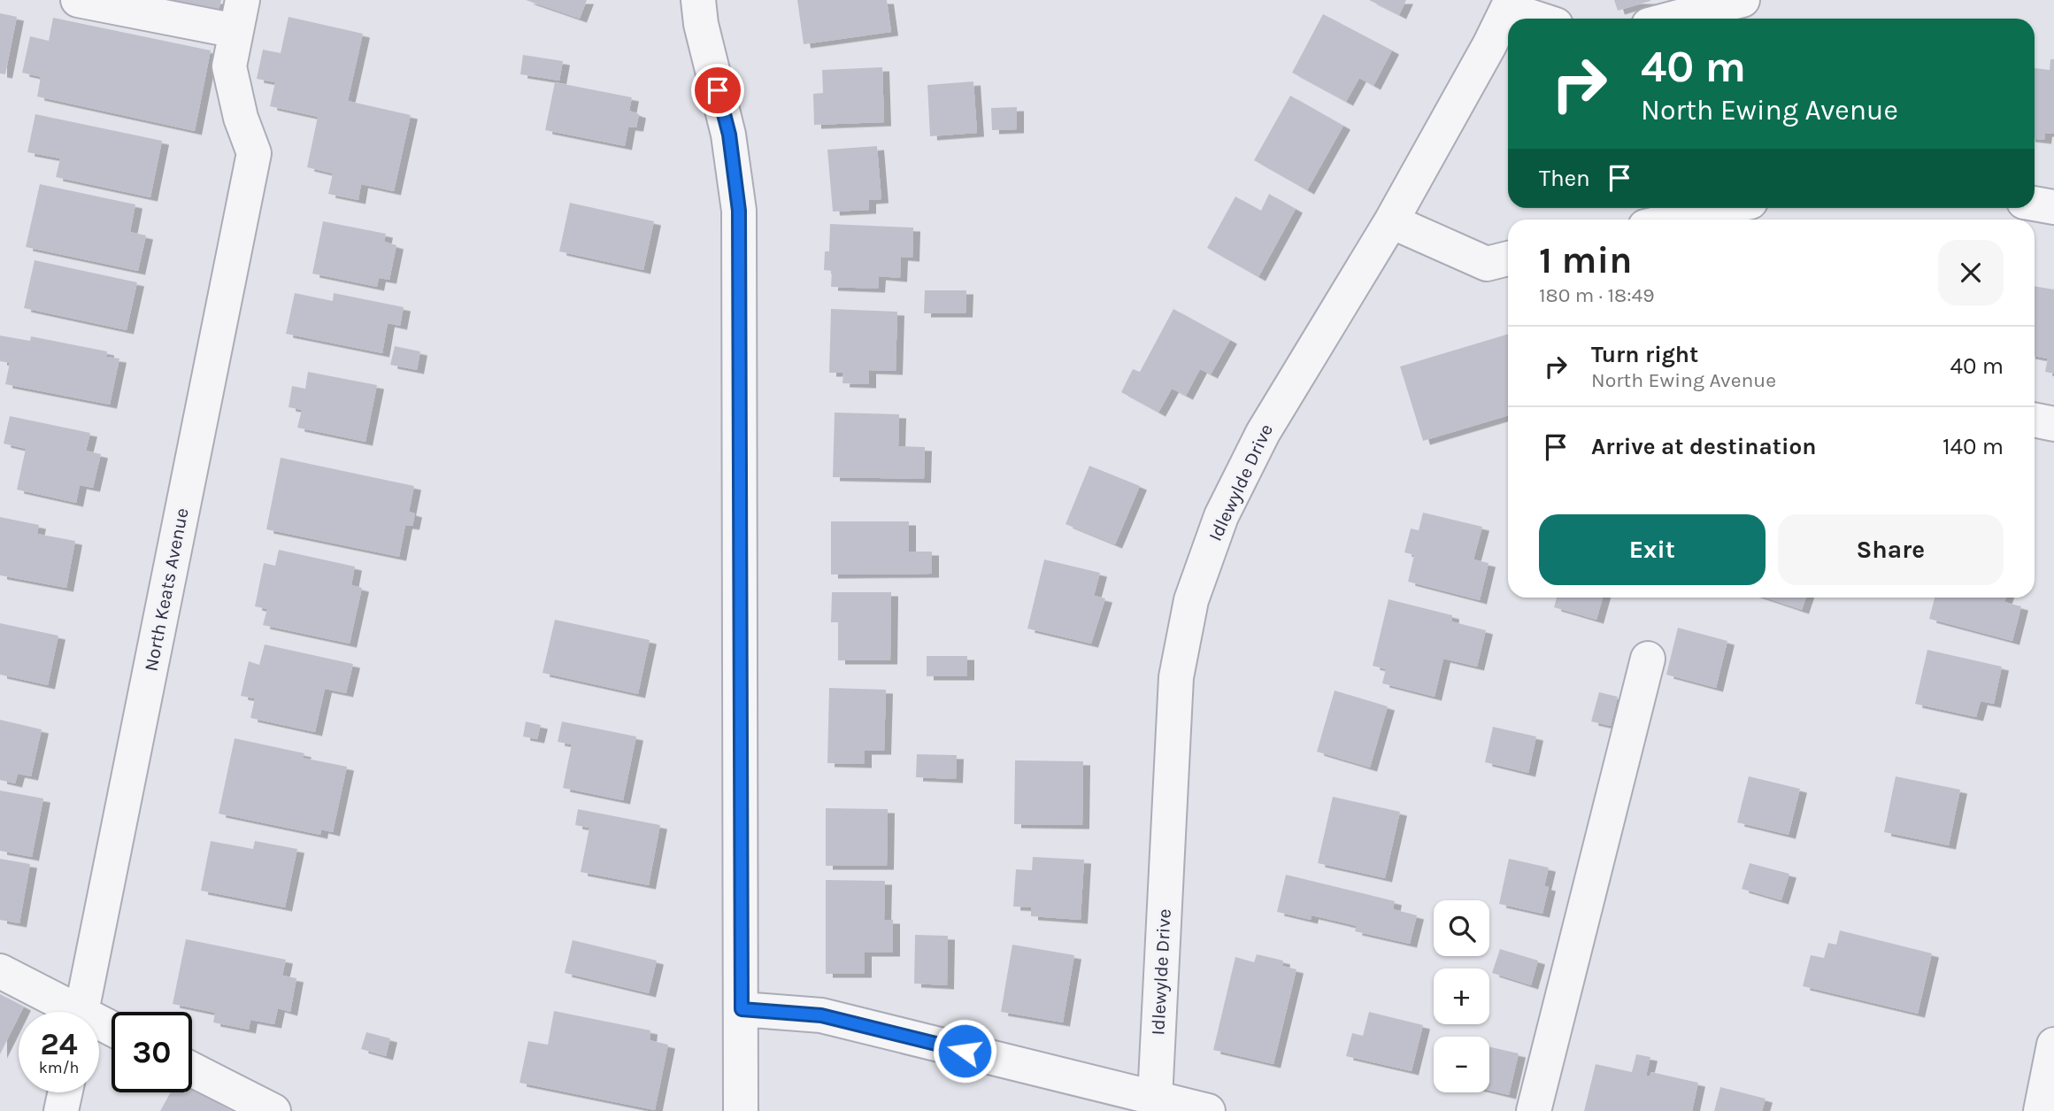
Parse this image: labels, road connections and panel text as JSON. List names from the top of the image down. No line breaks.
{"streets":{"street":["Idlewylde Drive","North Keats Avenue"]},"page":{"turn":["40 m","North Ewing Avenue"],"then":"Then","heading":["1 min","180 m · 18:49"],"list":[{"name":"Turn right","note":"North Ewing Avenue","value":"40 m"},{"name":"Arrive at destination","value":"140 m"}],"buttons":["Exit","Share"],"map_buttons":["+","−"],"speed":"24 km/h","limit":"30"}}
